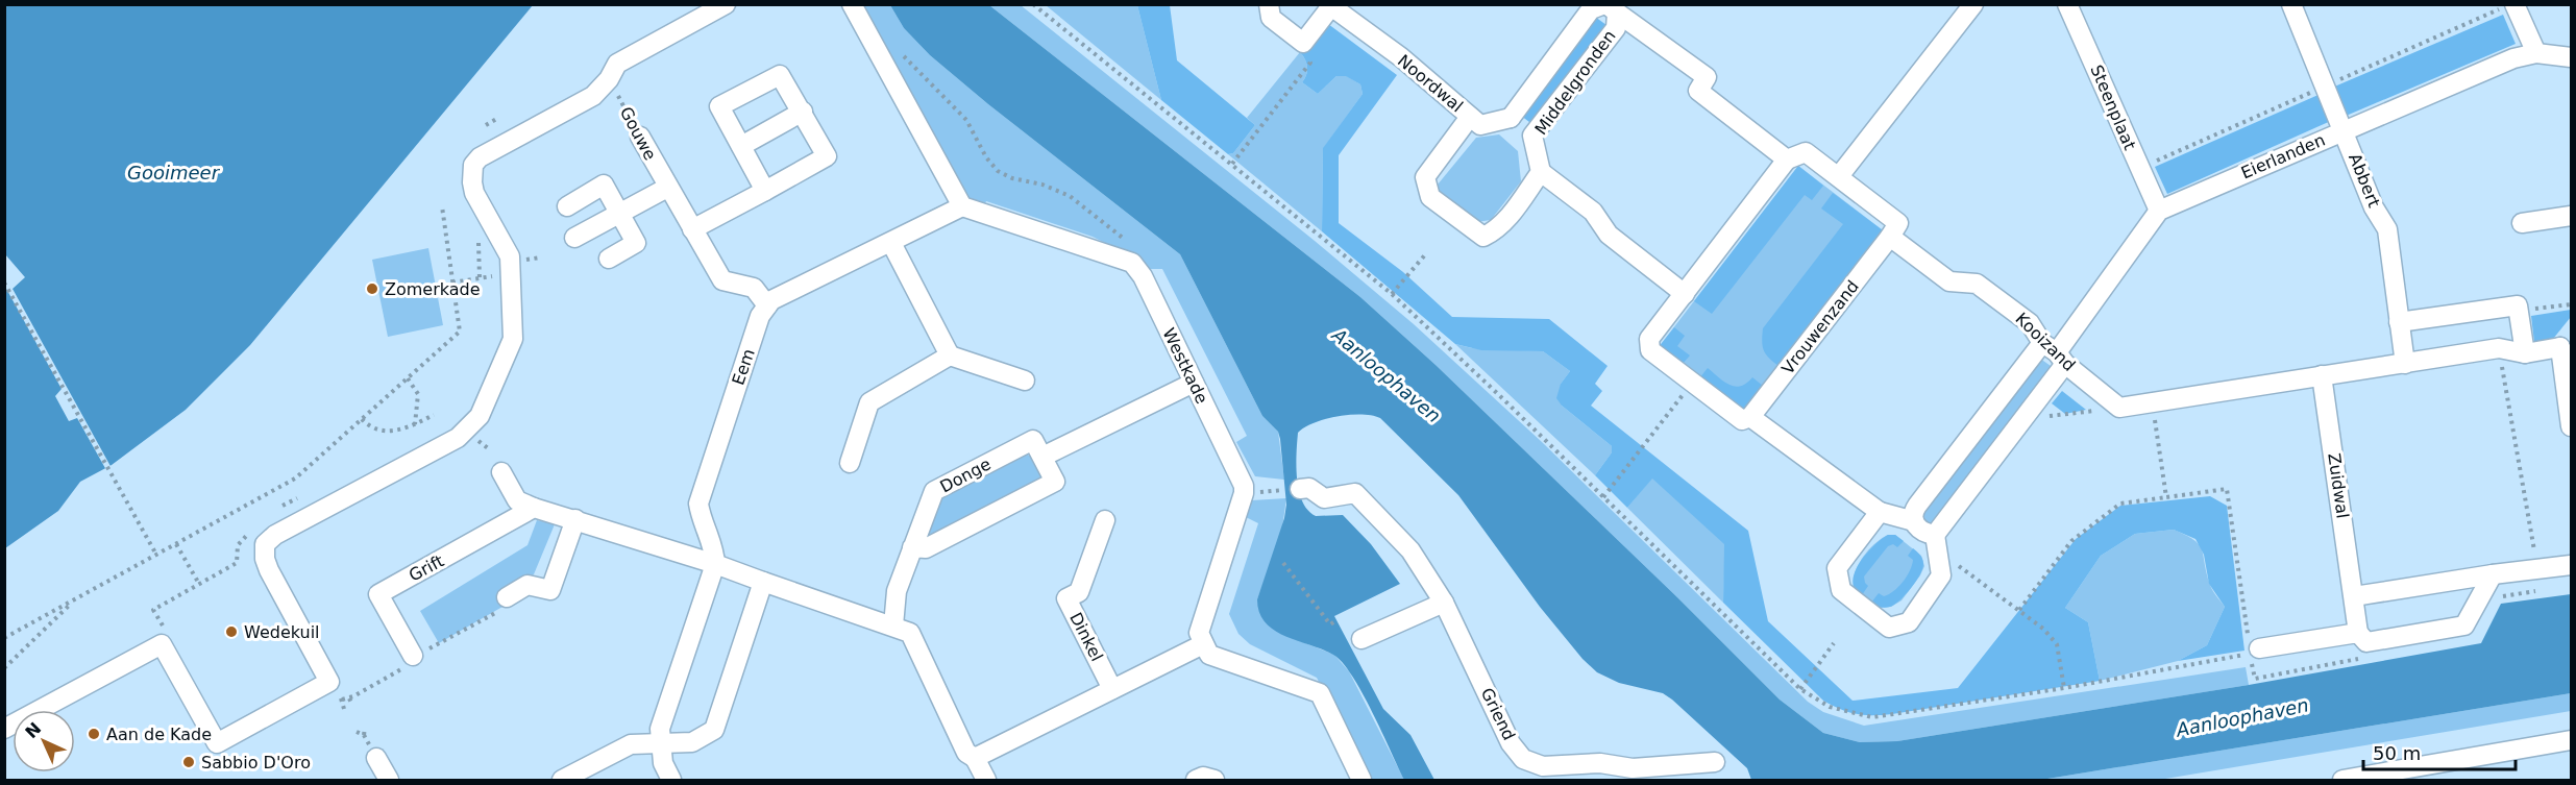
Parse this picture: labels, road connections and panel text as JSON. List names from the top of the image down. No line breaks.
{"streets":{"street":["Middelgronden","Noordwal","Steenplaat","Gouwe","Eierlanden","Abbert","Vrouwenzand","Kooizand","Westkade","Eem","Donge","Zuidwal","Grift","Dinkel","Griend"]},"crossings":[["Middelgronden","Noordwal"],["Steenplaat","Eierlanden"],["Gouwe","Eem"],["Eierlanden","Abbert"],["Vrouwenzand","Kooizand"]],"water":["Gooimeer","Aanloophaven"],"places":["Zomerkade","Wedekuil","Aan de Kade","Sabbio D'Oro"],"scale_bar":"50 m","north":"top left"}
